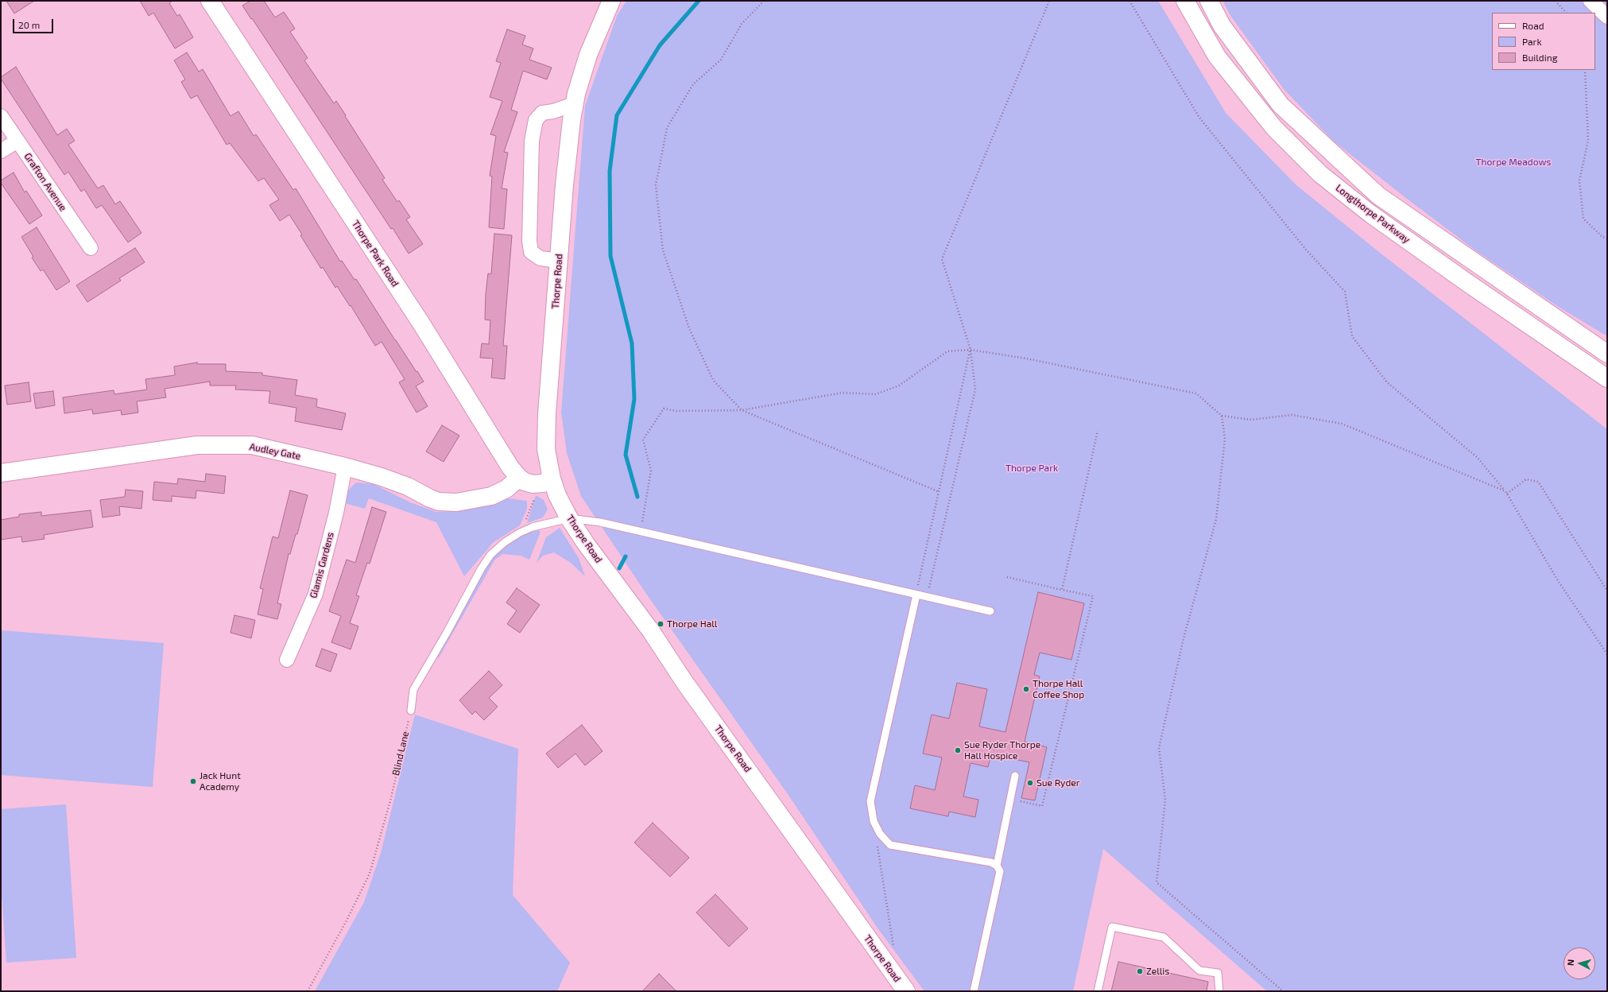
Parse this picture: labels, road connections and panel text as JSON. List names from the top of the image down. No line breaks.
{"streets":{"street":["Grafton Avenue","Longthorpe Parkway","Thorpe Park Road","Thorpe Road","Audley Gate","Glamis Gardens"],"path":["Blind Lane"]},"crossings":[["Thorpe Park Road","Thorpe Road"],["Thorpe Park Road","Audley Gate"],["Audley Gate","Glamis Gardens"]],"parks":["Thorpe Meadows","Thorpe Park"],"places":["Thorpe Hall","Thorpe Hall Coffee Shop","Sue Ryder Thorpe Hall Hospice","Jack Hunt Academy","Sue Ryder","Zellis"],"legend":["Road","Park","Building"],"scale_bar":"20 m","north":"left"}
